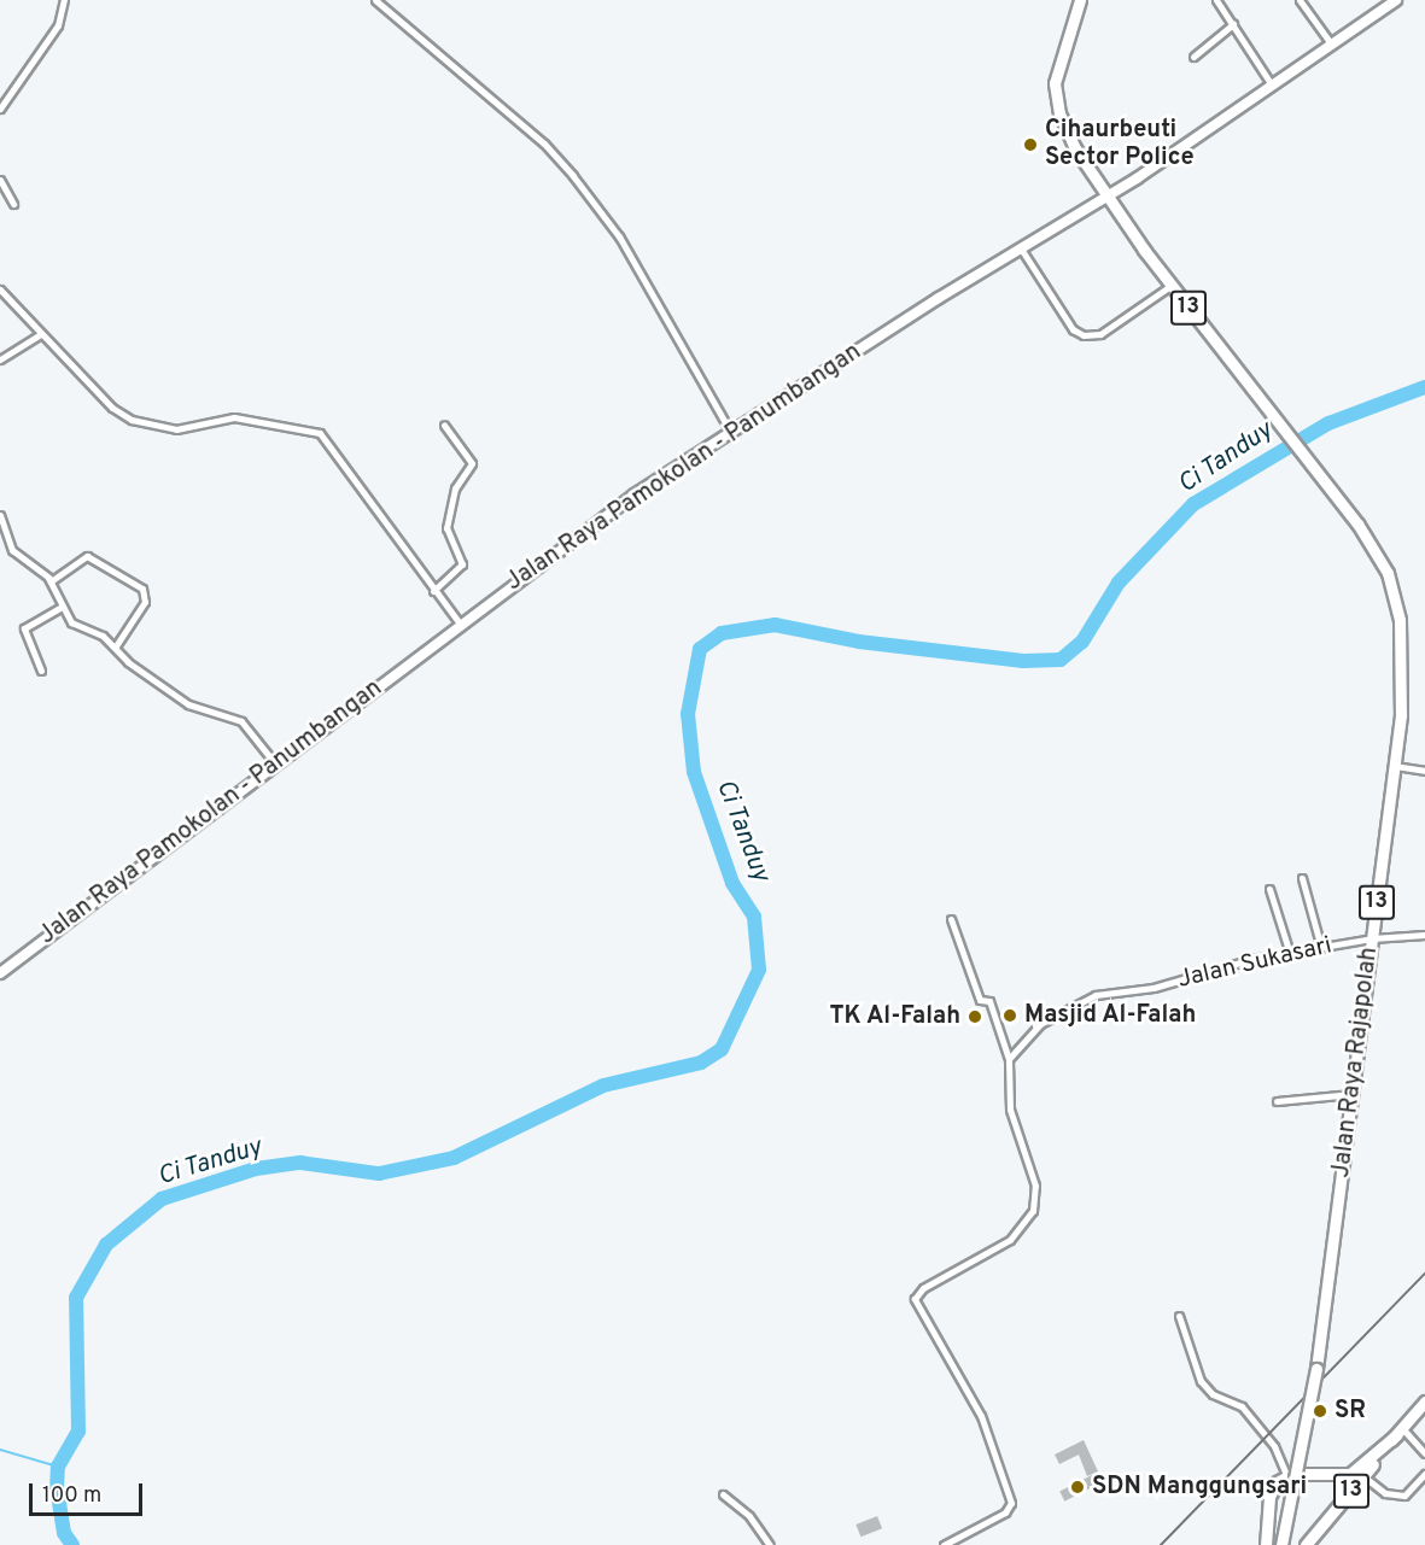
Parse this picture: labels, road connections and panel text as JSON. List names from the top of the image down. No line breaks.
{"streets":{"highway":["13","Jalan Raya Rajapolah"],"main road":["Jalan Raya Pamokolan - Panumbangan"],"street":["Jalan Sukasari"]},"crossings":[["Jalan Raya Pamokolan - Panumbangan","Jalan Raya Rajapolah"],["Jalan Sukasari","Jalan Raya Rajapolah"]],"water":["Ci Tanduy"],"places":["Cihaurbeuti Sector Police","Masjid Al-Falah","TK Al-Falah","SR","SDN Manggungsari"],"scale_bar":"100 m"}
